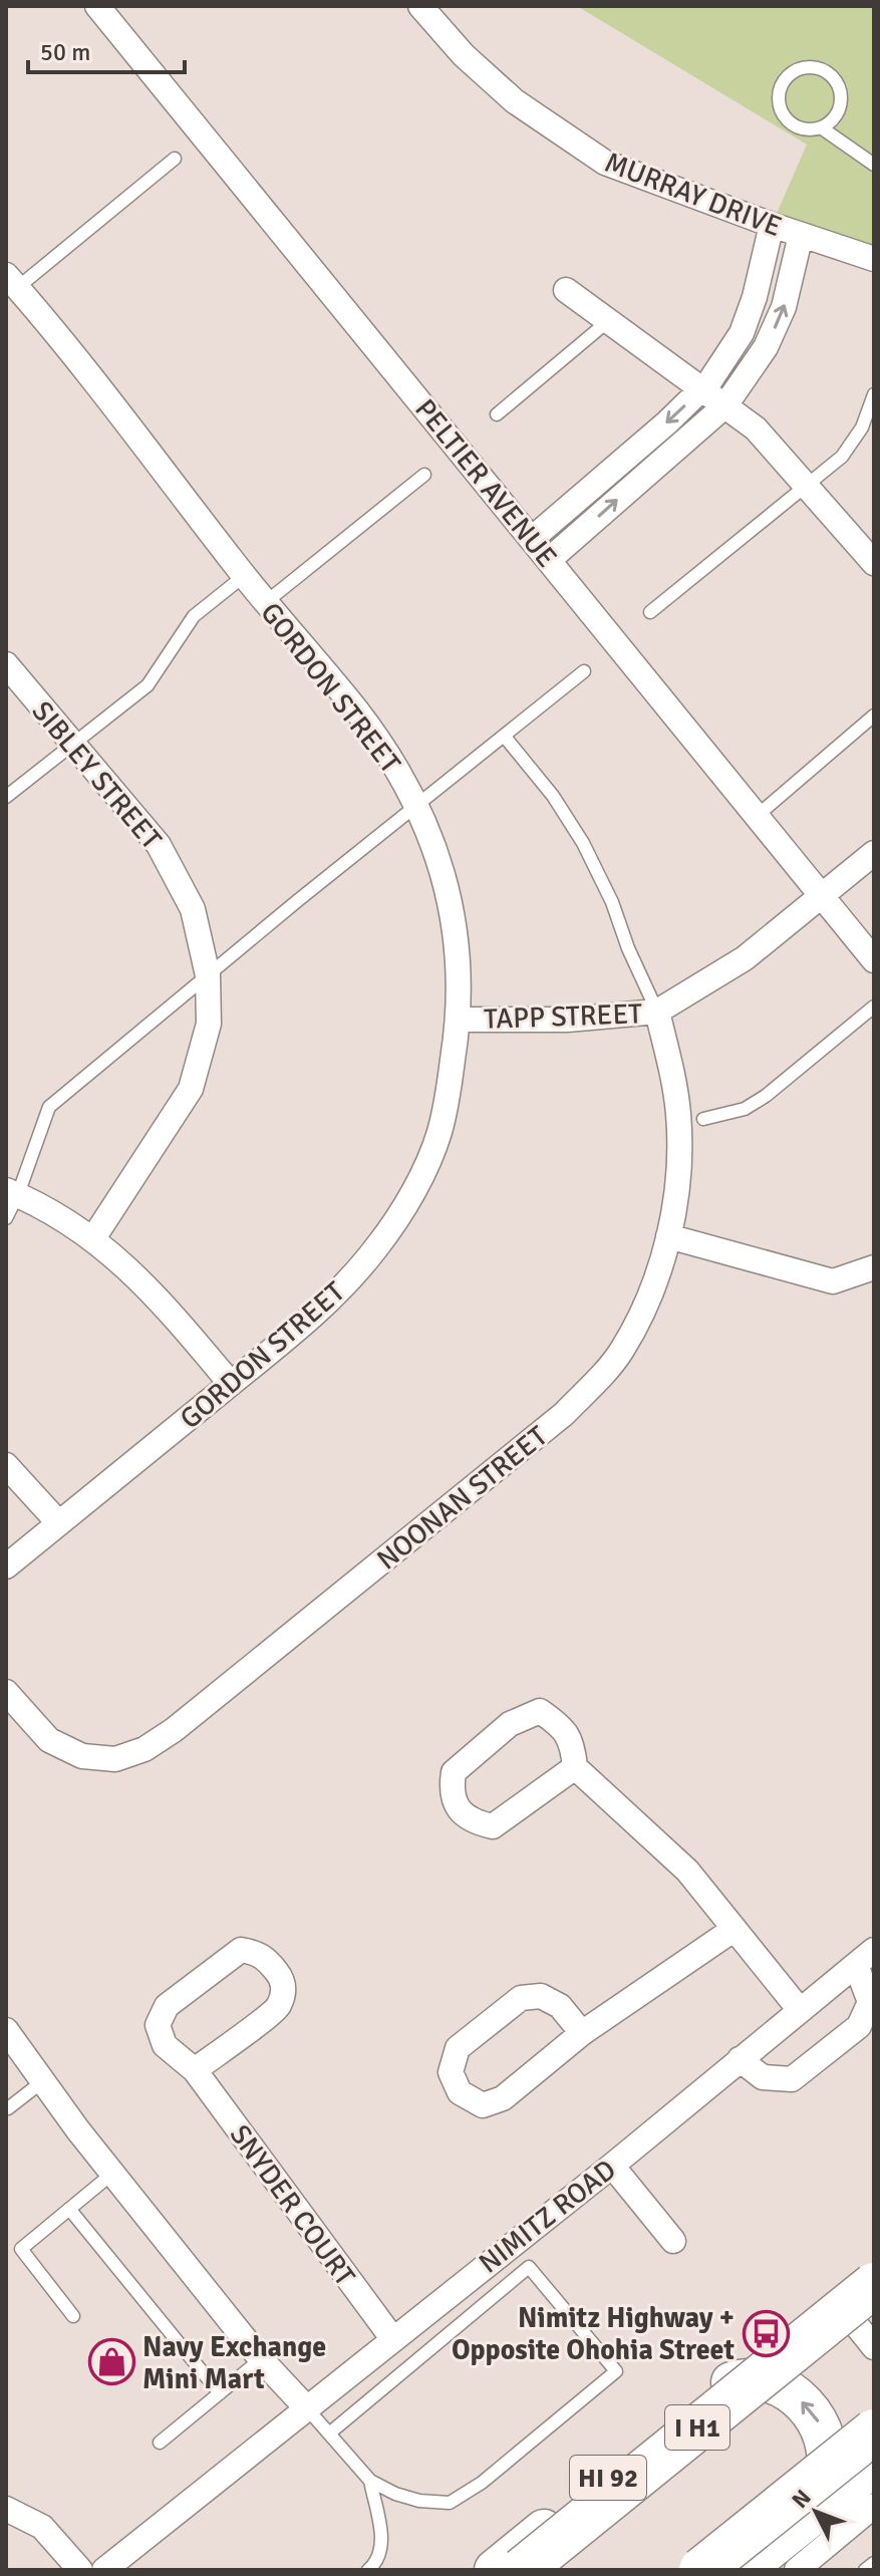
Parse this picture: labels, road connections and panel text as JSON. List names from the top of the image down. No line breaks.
{"streets":{"highway":["I H1"],"main road":["HI 92"],"street":["MURRAY DRIVE","PELTIER AVENUE","GORDON STREET","SIBLEY STREET","TAPP STREET","NOONAN STREET","SNYDER COURT","NIMITZ ROAD"]},"crossings":[["PELTIER AVENUE","TAPP STREET"],["GORDON STREET","TAPP STREET"],["TAPP STREET","NOONAN STREET"],["SNYDER COURT","NIMITZ ROAD"],["I H1","HI 92"]],"places":{"bus stop":["Nimitz Highway + Opposite Ohohia Street"],"shop":["Navy Exchange Mini Mart"]},"scale_bar":"50 m","north":"top left"}
